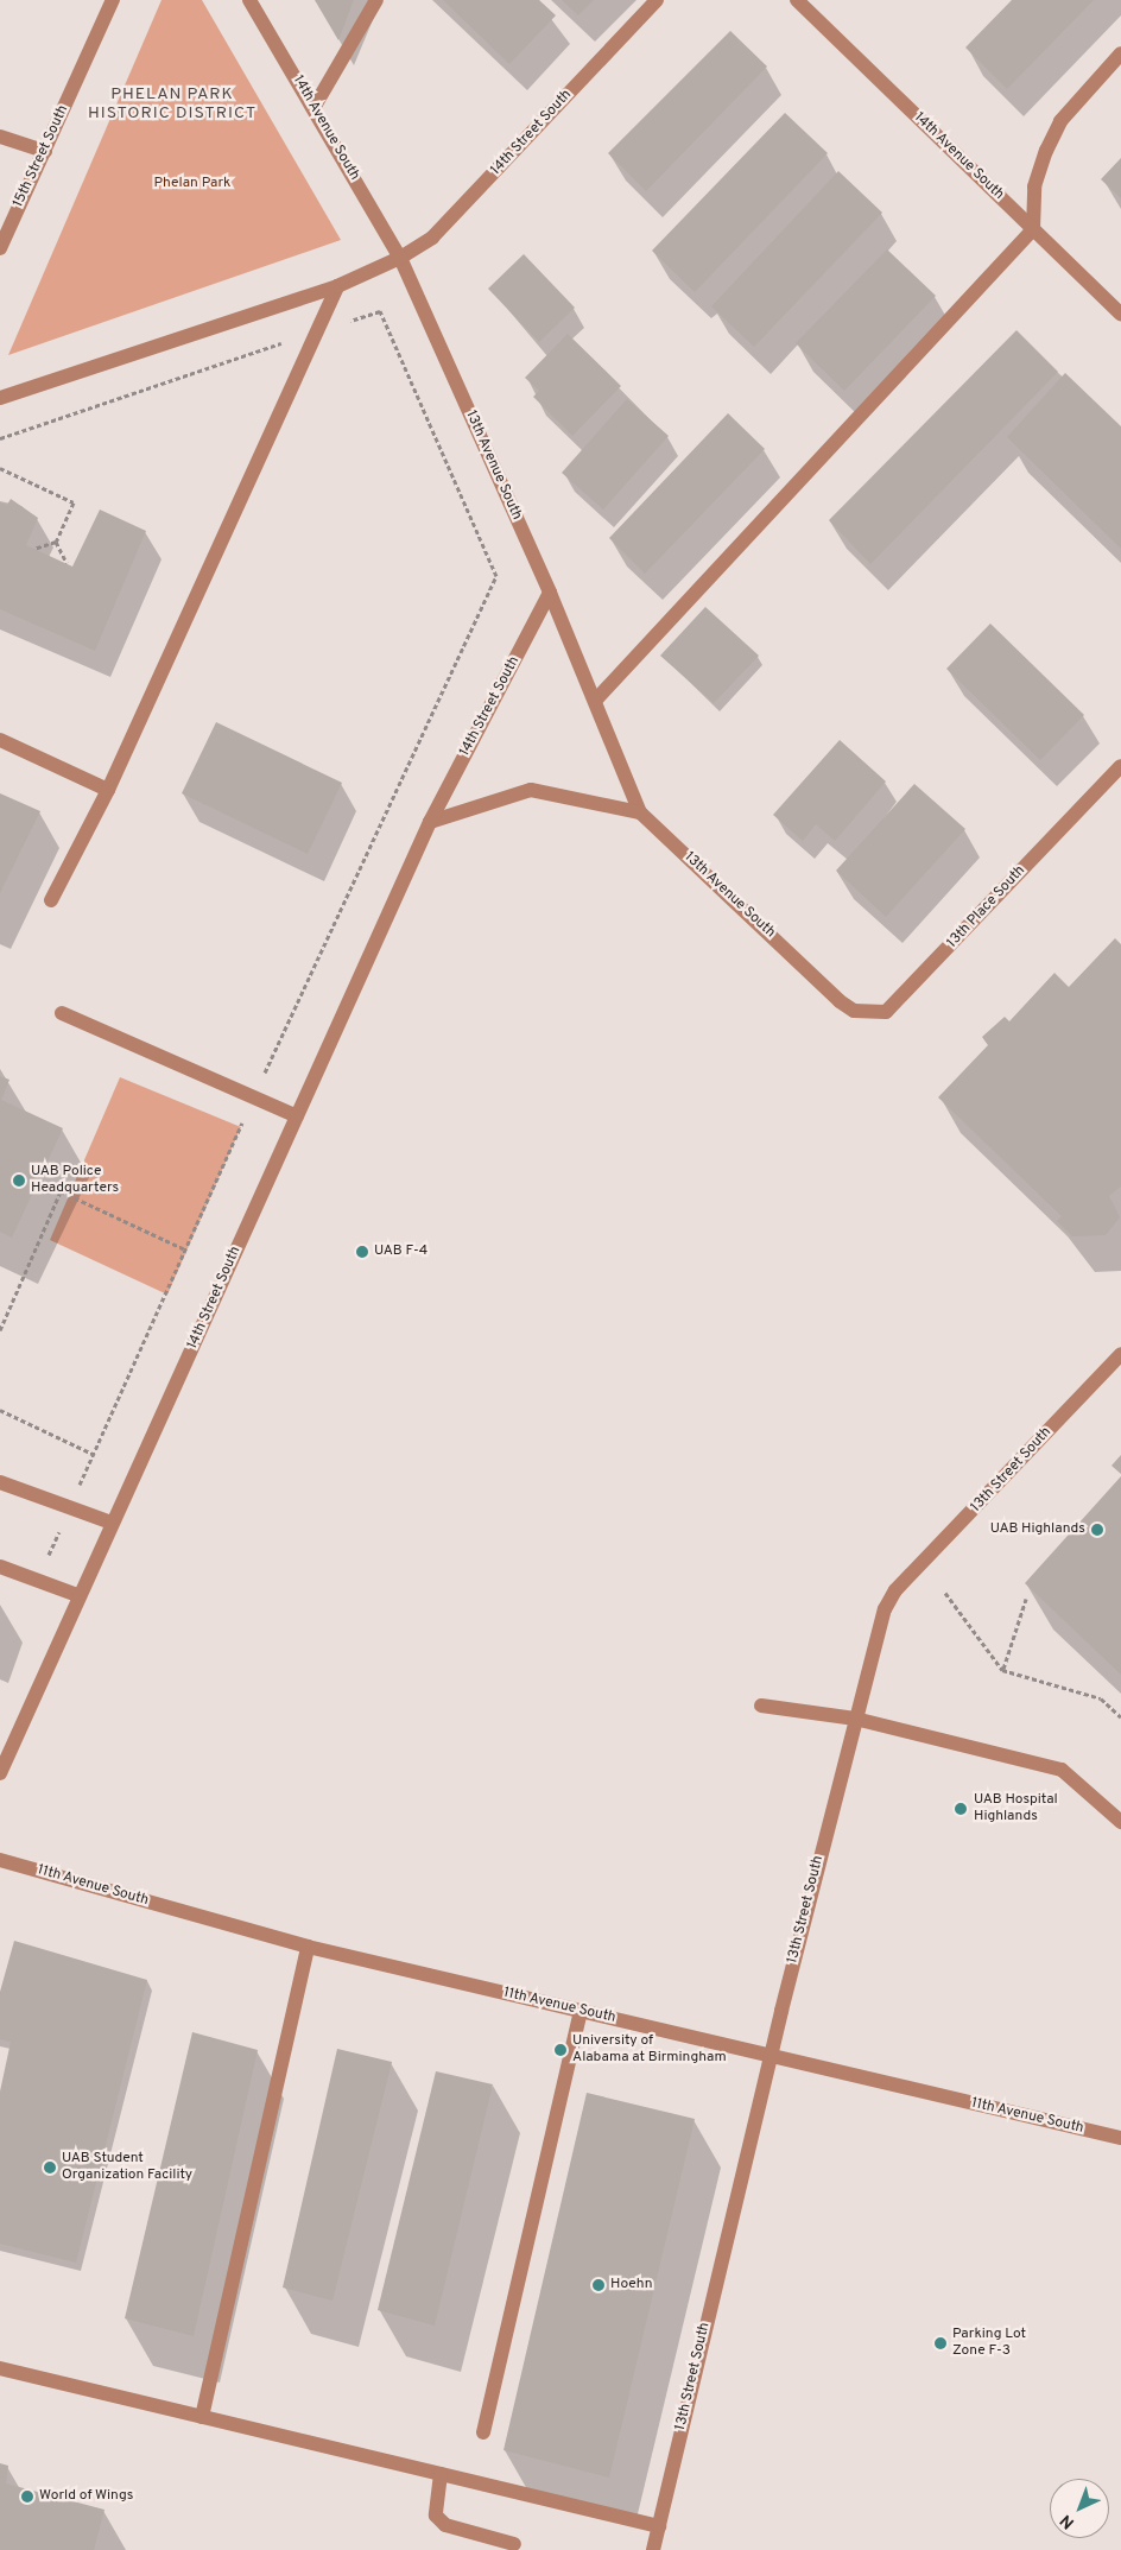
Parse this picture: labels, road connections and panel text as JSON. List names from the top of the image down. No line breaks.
{"streets":{"street":["14th Avenue South","14th Street South","15th Street South","13th Avenue South","13th Place South","13th Street South","11th Avenue South"]},"crossings":[["14th Avenue South","14th Street South"],["14th Avenue South","13th Avenue South"],["14th Street South","13th Avenue South"],["13th Avenue South","13th Place South"],["13th Street South","11th Avenue South"]],"districts":["PHELAN PARK HISTORIC DISTRICT"],"parks":["Phelan Park"],"places":["UAB Police Headquarters","UAB F-4","UAB Highlands","UAB Hospital Highlands","University of Alabama at Birmingham","UAB Student Organization Facility","Hoehn","Parking Lot Zone F-3","World of Wings"],"north":"bottom left"}
